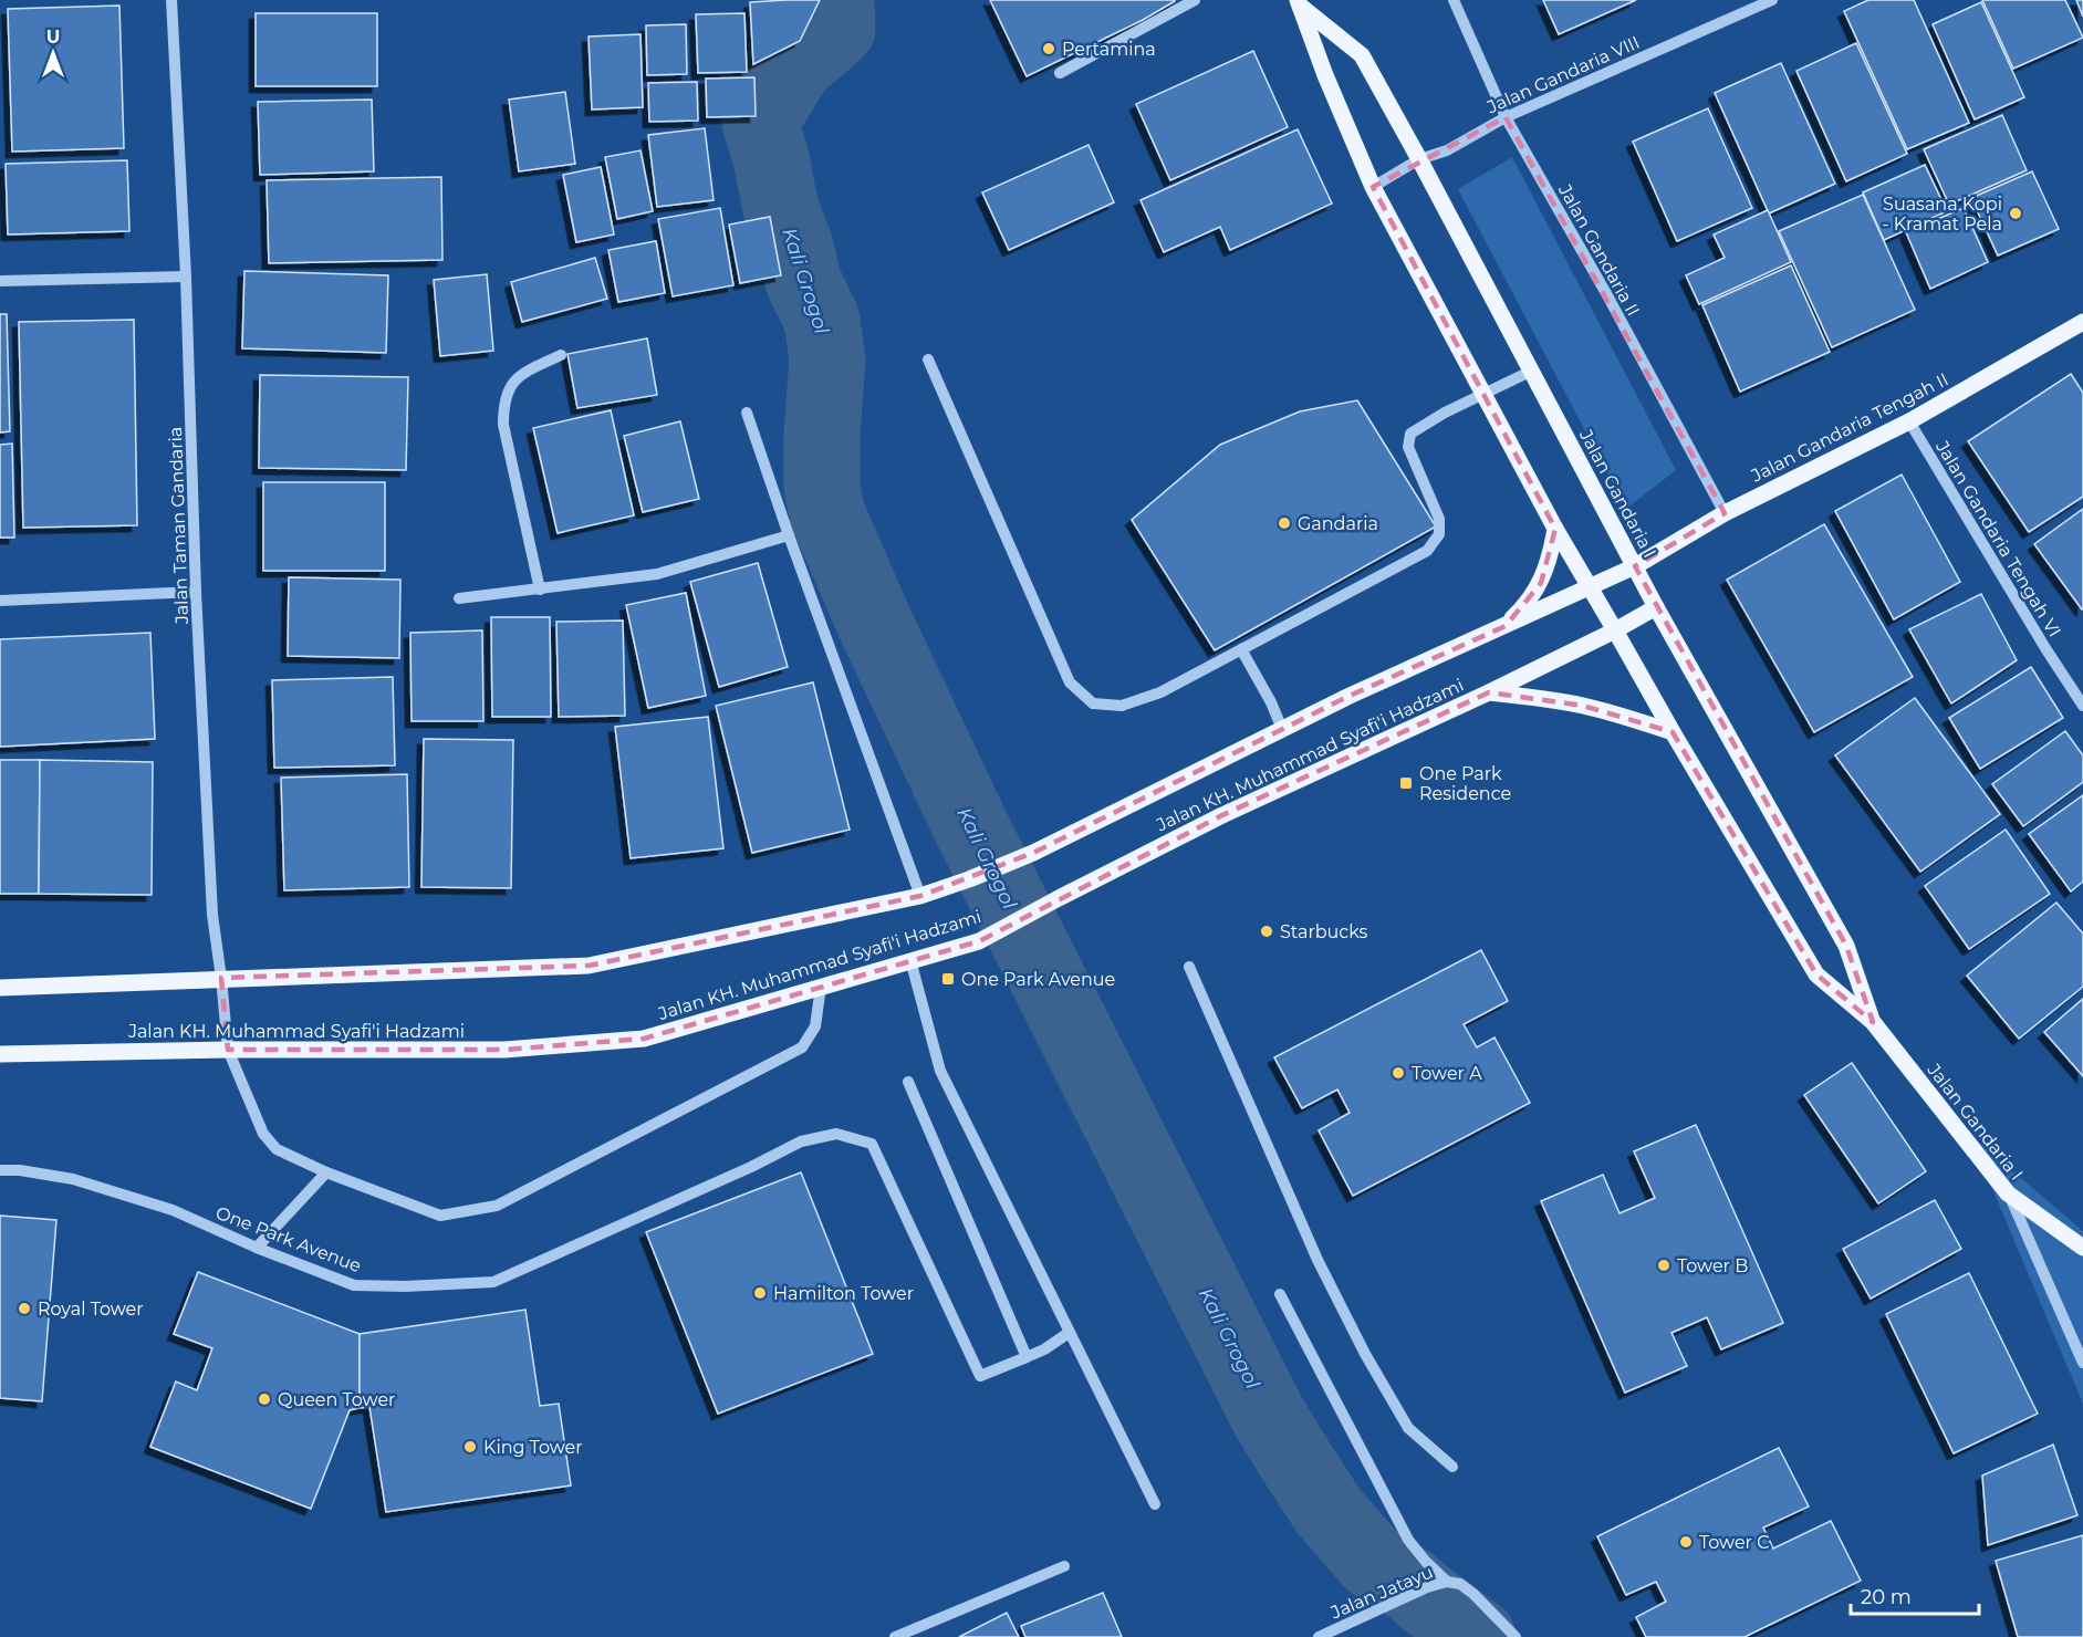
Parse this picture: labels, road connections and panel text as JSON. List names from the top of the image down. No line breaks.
{"streets":{"main road":["Jalan Gandaria Tengah II","Jalan Gandaria I","Jalan KH. Muhammad Syafi'i Hadzami"],"street":["Jalan Gandaria VIII","Jalan Gandaria II","Jalan Taman Gandaria","Jalan Gandaria Tengah VI","One Park Avenue","Jalan Jatayu"]},"crossings":[["Jalan Gandaria VIII","Jalan Gandaria II"],["Jalan Gandaria VIII","Jalan Gandaria I"],["Jalan Gandaria II","Jalan Gandaria Tengah II"],["Jalan Gandaria Tengah II","Jalan Gandaria I"],["Jalan Gandaria Tengah II","Jalan Gandaria Tengah VI"],["Jalan Gandaria Tengah II","Jalan KH. Muhammad Syafi'i Hadzami"],["Jalan Gandaria I","Jalan KH. Muhammad Syafi'i Hadzami"],["Jalan Taman Gandaria","Jalan KH. Muhammad Syafi'i Hadzami"]],"water":["Kali Grogol"],"places":{"other":["Pertamina","Suasana Kopi - Kramat Pela","Gandaria","Starbucks","Tower A","Tower B","Hamilton Tower","Royal Tower","Queen Tower","King Tower","Tower C"],"transit":["One Park Residence","One Park Avenue"]},"scale_bar":"20 m","north":"top"}
